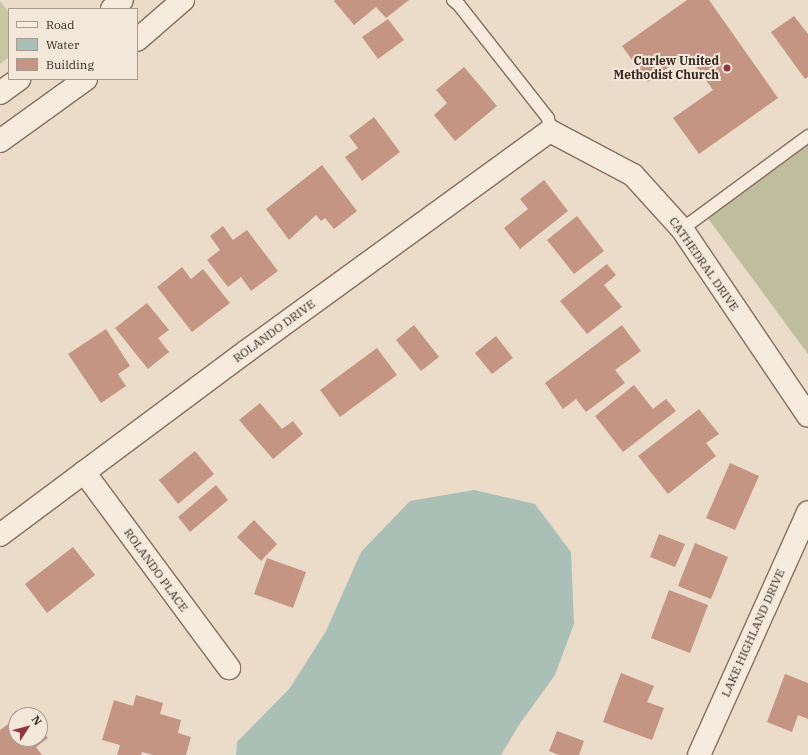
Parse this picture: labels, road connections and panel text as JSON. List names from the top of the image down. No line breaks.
{"streets":{"street":["CATHEDRAL DRIVE","ROLANDO DRIVE","ROLANDO PLACE","LAKE HIGHLAND DRIVE"]},"crossings":[["CATHEDRAL DRIVE","ROLANDO DRIVE"],["ROLANDO DRIVE","ROLANDO PLACE"]],"places":["Curlew United Methodist Church"],"legend":["Road","Water","Building"],"north":"top right"}
